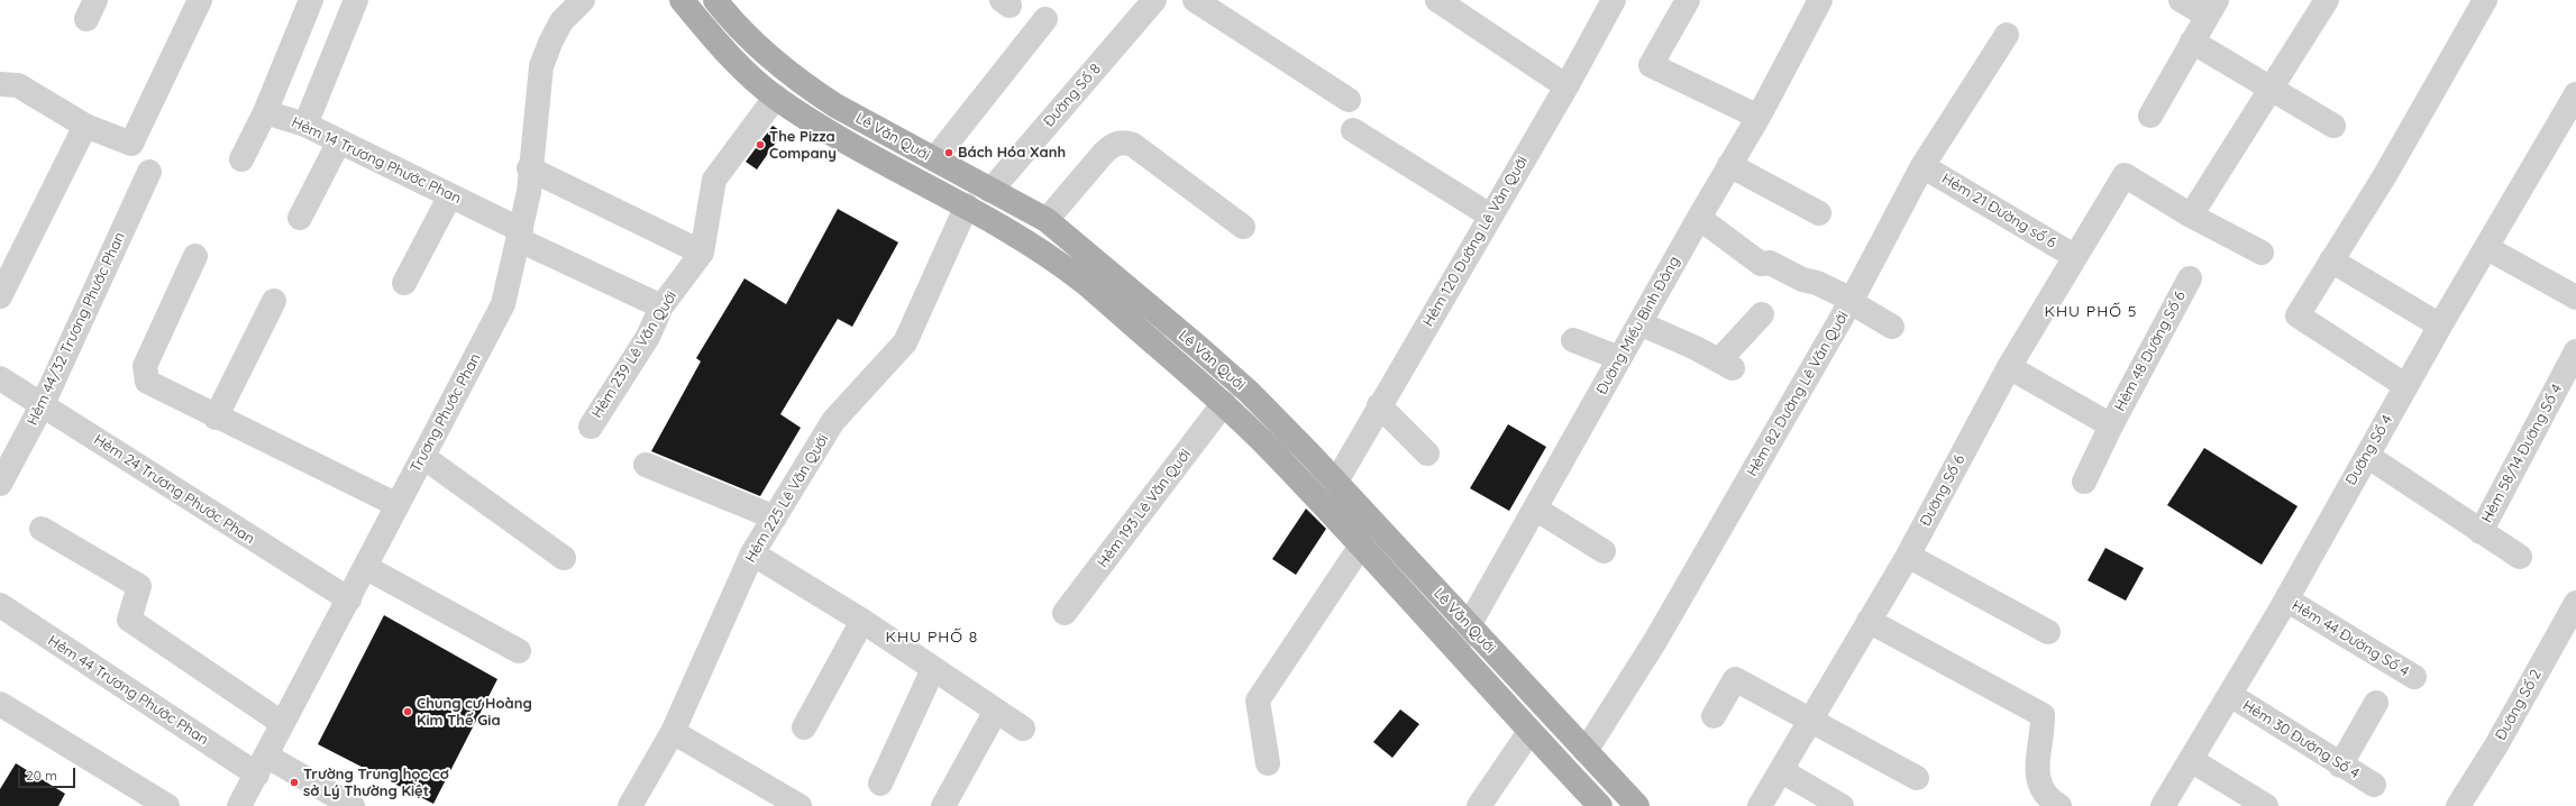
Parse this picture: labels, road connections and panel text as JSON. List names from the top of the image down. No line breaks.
{"streets":{"main road":["Lê Văn Quới"],"street":["Đường Số 8","Hẻm 14 Trương Phước Phan","Hẻm 21 Đường số 6","Hẻm 120 Đường Lê Văn Quới","Đường Miếu Bình Đông","Hẻm 44/32 Trương Phước Phan","Hẻm 48 Đường Số 6","Hẻm 239 Lê Văn Quới","Hẻm 82 Đường Lê Văn Quới","Trương Phước Phan","Đường Số 4","Hẻm 58/14 Đường Số 4","Hẻm 24 Trương Phước Phan","Đường Số 6","Hẻm 225 Lê Văn Quới","Hẻm 193 Lê Văn Quới","Hẻm 44 Đường Số 4","Hẻm 44 Trương Phước Phan","Đường Số 2","Hẻm 30 Đường Số 4"]},"crossings":[["Đường Số 8","Lê Văn Quới"],["Lê Văn Quới","Hẻm 120 Đường Lê Văn Quới"],["Lê Văn Quới","Đường Miếu Bình Đông"],["Lê Văn Quới","Hẻm 239 Lê Văn Quới"],["Lê Văn Quới","Hẻm 82 Đường Lê Văn Quới"],["Lê Văn Quới","Hẻm 225 Lê Văn Quới"],["Lê Văn Quới","Hẻm 193 Lê Văn Quới"],["Hẻm 14 Trương Phước Phan","Hẻm 239 Lê Văn Quới"],["Hẻm 14 Trương Phước Phan","Trương Phước Phan"],["Hẻm 21 Đường số 6","Hẻm 82 Đường Lê Văn Quới"],["Hẻm 21 Đường số 6","Đường Số 6"],["Hẻm 44/32 Trương Phước Phan","Hẻm 24 Trương Phước Phan"],["Hẻm 48 Đường Số 6","Đường Số 6"],["Trương Phước Phan","Hẻm 24 Trương Phước Phan"],["Trương Phước Phan","Hẻm 44 Trương Phước Phan"],["Đường Số 4","Hẻm 44 Đường Số 4"],["Đường Số 4","Hẻm 30 Đường Số 4"]],"districts":["KHU PHỐ 5","KHU PHỐ 8"],"places":["The Pizza Company","Bách Hóa Xanh","Chung cư Hoàng Kim Thế Gia","Trường Trung học cơ sở Lý Thường Kiệt"],"scale_bar":"20 m"}
